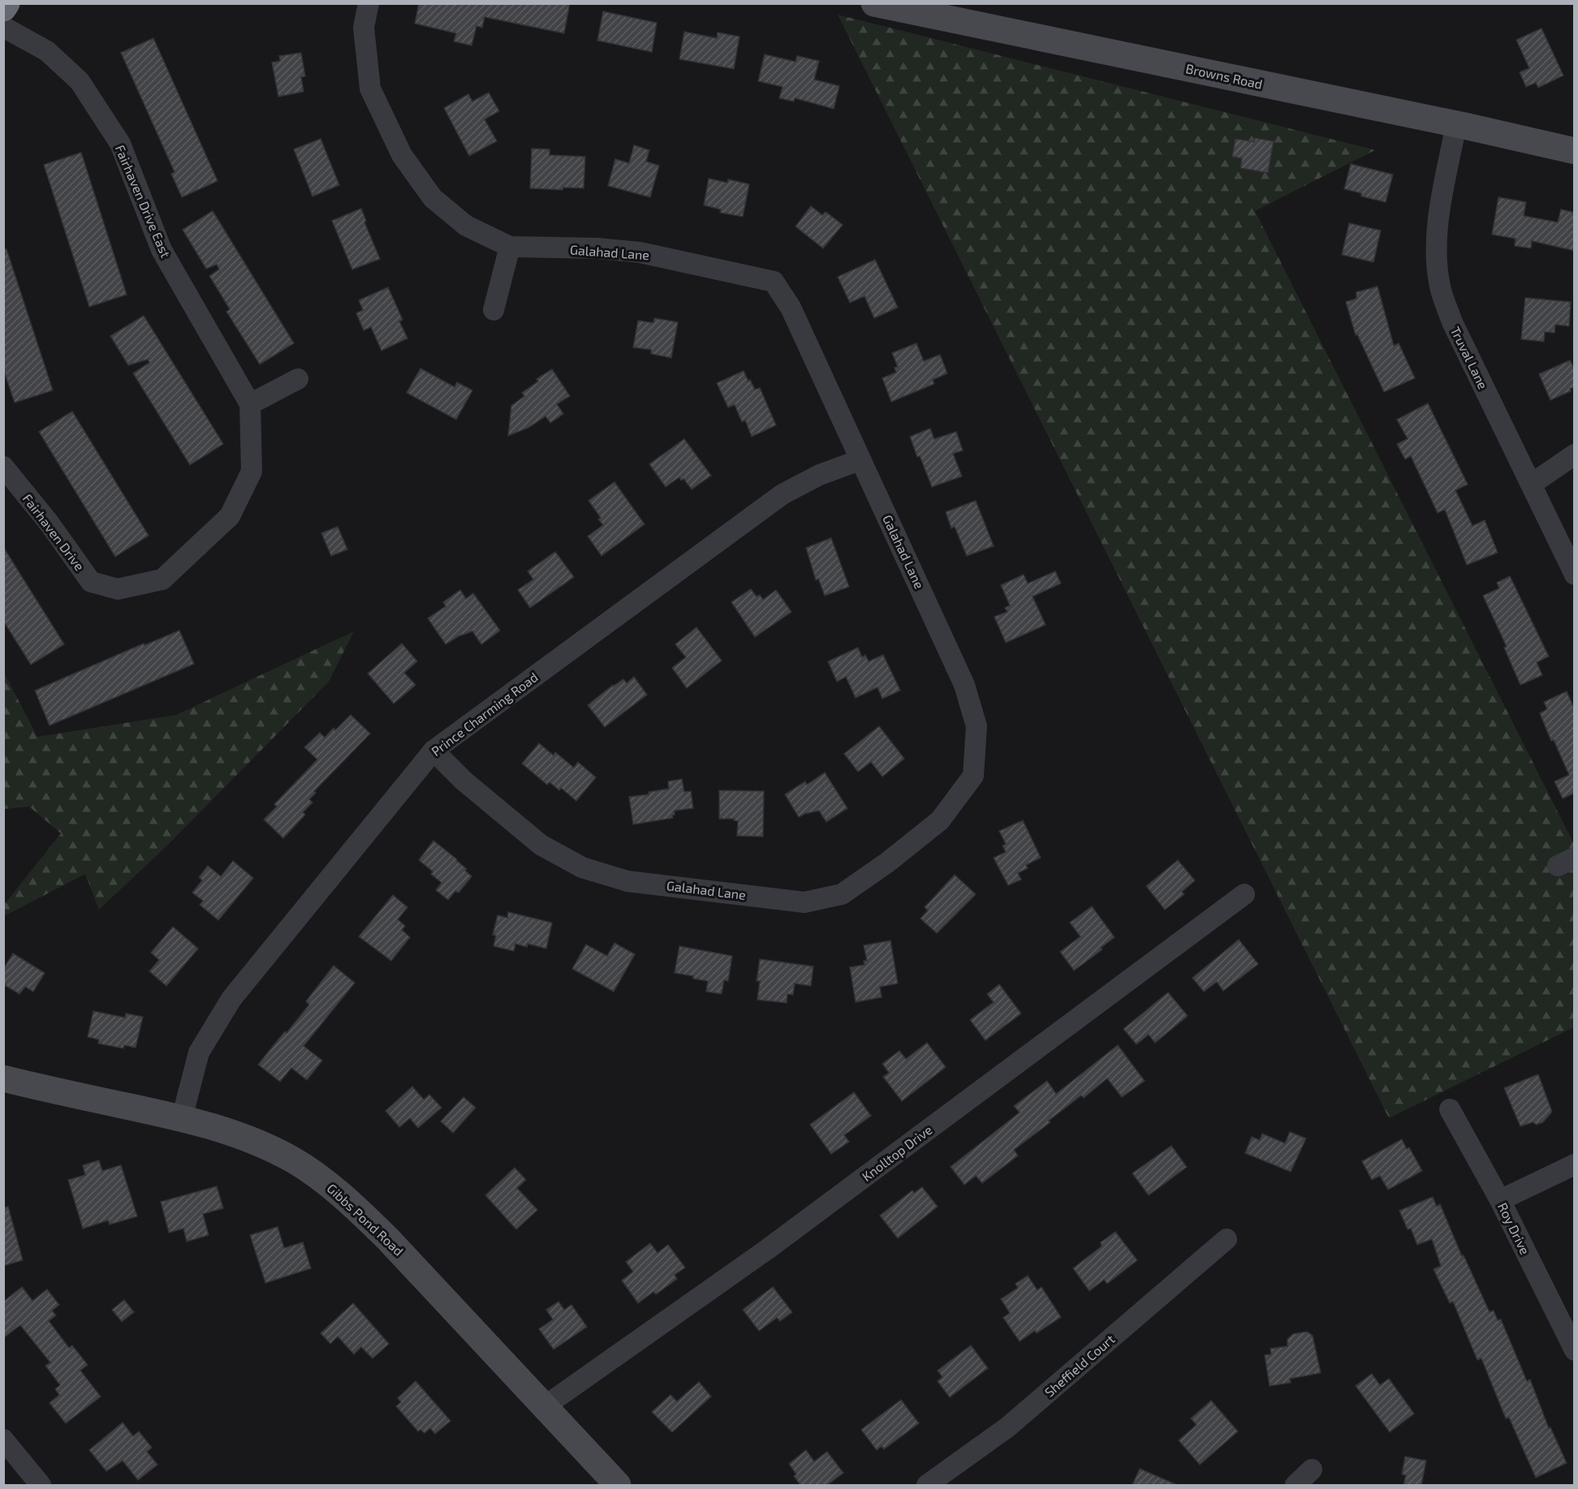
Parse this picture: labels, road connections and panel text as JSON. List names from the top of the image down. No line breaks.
{"streets":{"street":["Browns Road","Fairhaven Drive East","Galahad Lane","Truval Lane","Fairhaven Drive","Prince Charming Road","Knolltop Drive","Gibbs Pond Road","Roy Drive","Sheffield Court"]},"crossings":[["Browns Road","Truval Lane"],["Fairhaven Drive East","Fairhaven Drive"],["Galahad Lane","Prince Charming Road"],["Prince Charming Road","Gibbs Pond Road"],["Knolltop Drive","Gibbs Pond Road"]]}
